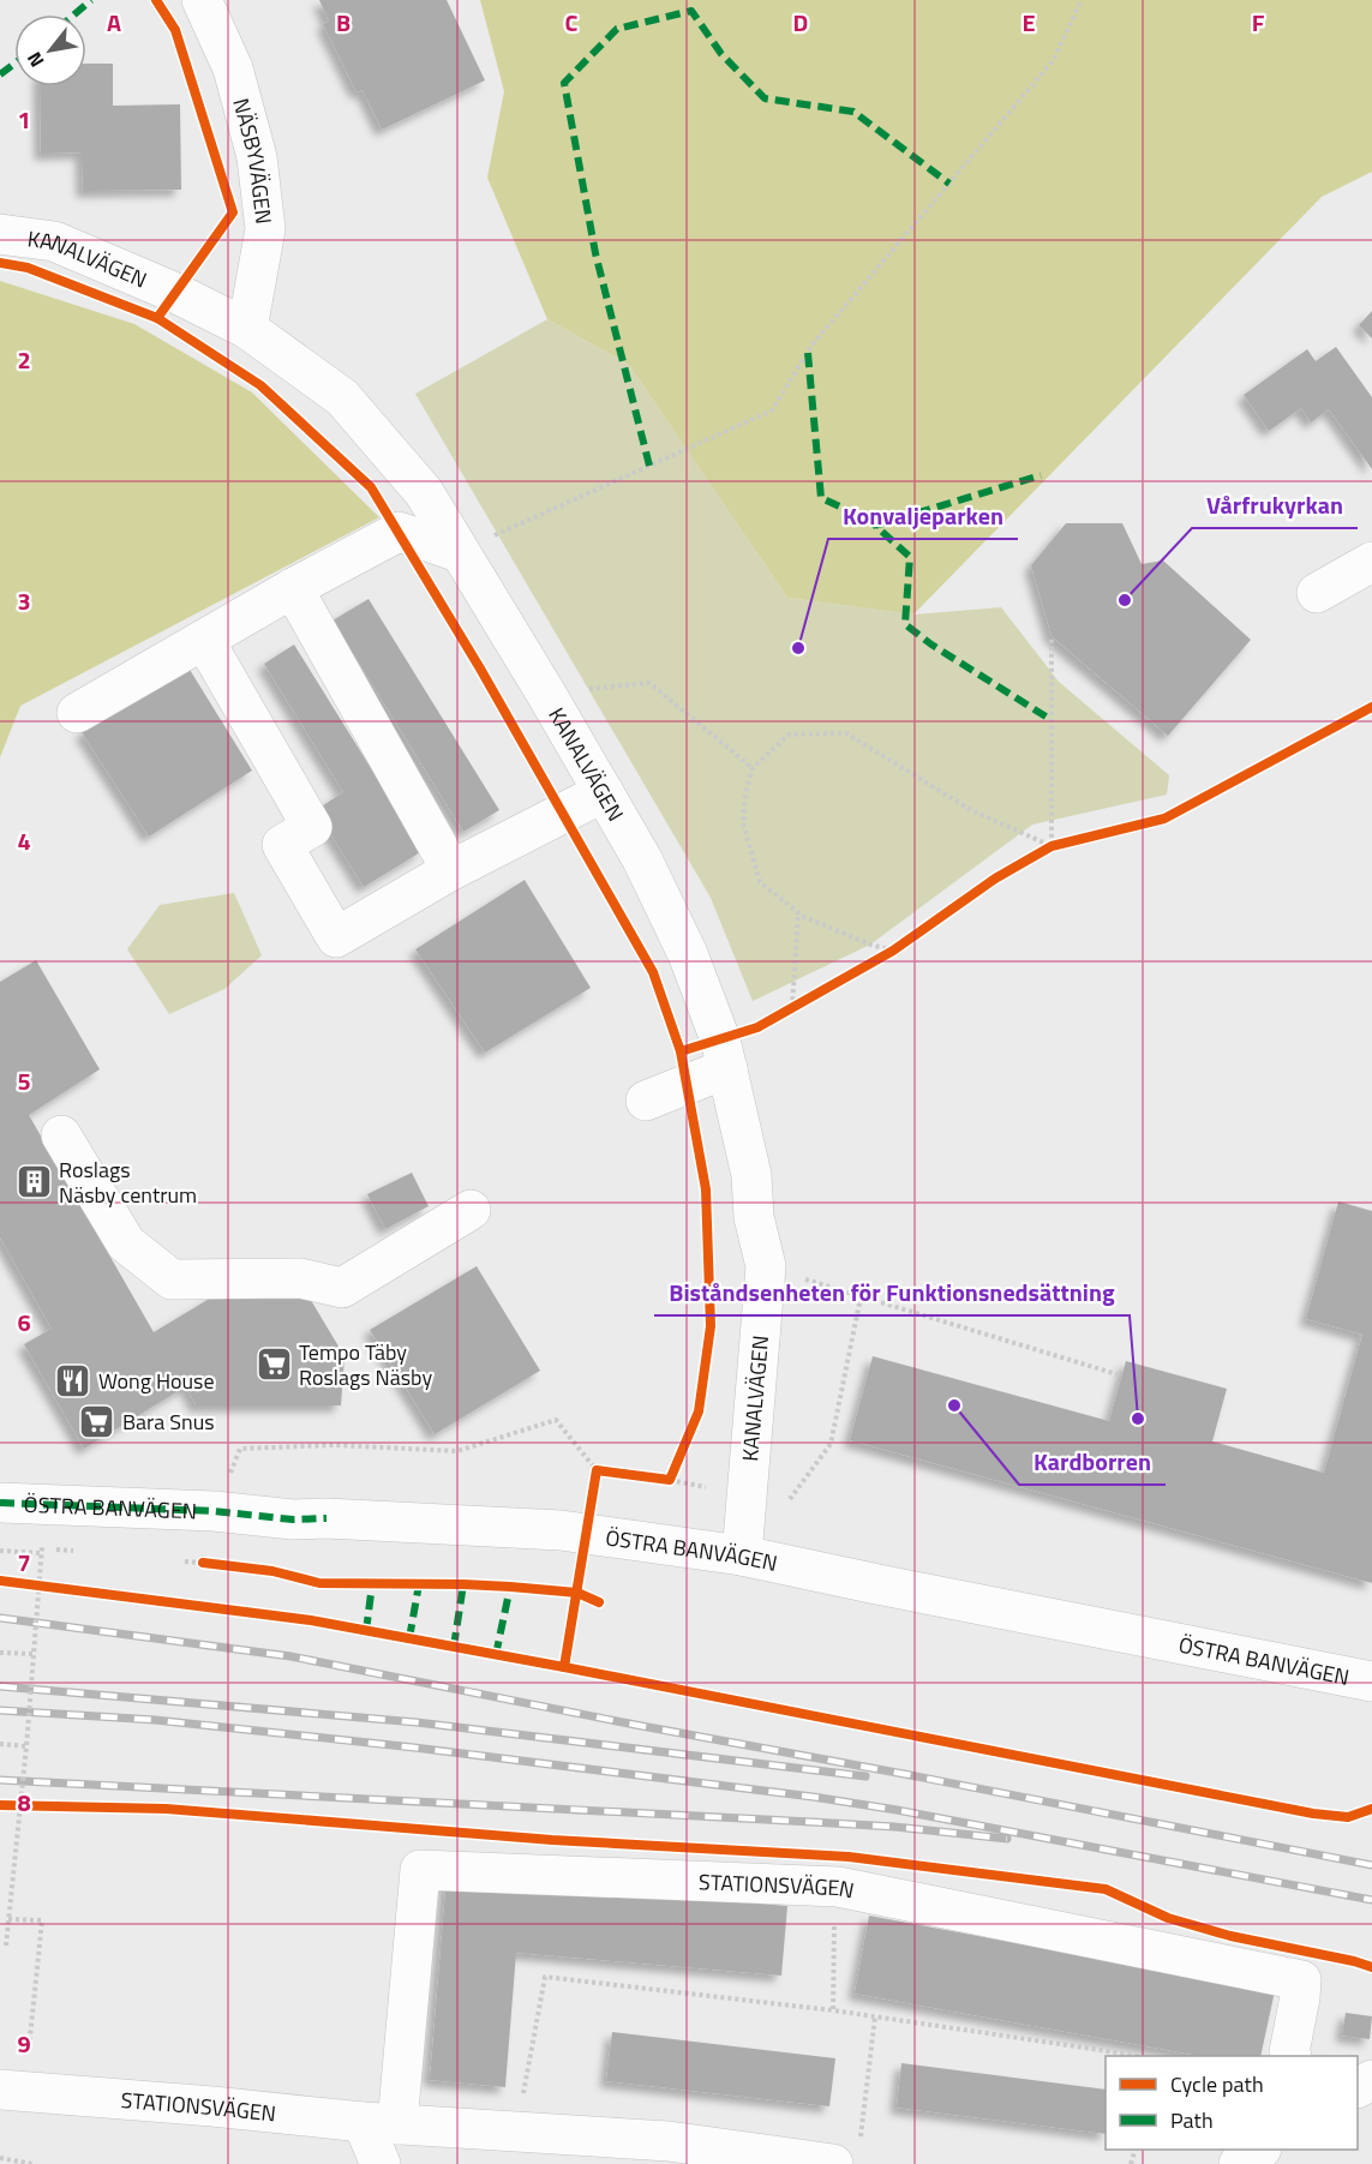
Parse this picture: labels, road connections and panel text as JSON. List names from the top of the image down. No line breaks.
{"streets":{"street":["NÄSBYVÄGEN","KANALVÄGEN","ÖSTRA BANVÄGEN","STATIONSVÄGEN"]},"crossings":[["NÄSBYVÄGEN","KANALVÄGEN"],["KANALVÄGEN","ÖSTRA BANVÄGEN"]],"places":{"other":["Vårfrukyrkan","Konvaljeparken","Kardborren","Biståndsenheten för Funktionsnedsättning"],"building":["Roslags Näsby centrum"],"supermarket":["Tempo Täby Roslags Näsby","Bara Snus"],"restaurant":["Wong House"]},"legend":["Cycle path","Path"],"north":"bottom left","grid":{"columns":["A","B","C","D","E","F"],"rows":["1","2","3","4","5","6","7","8","9"]}}
